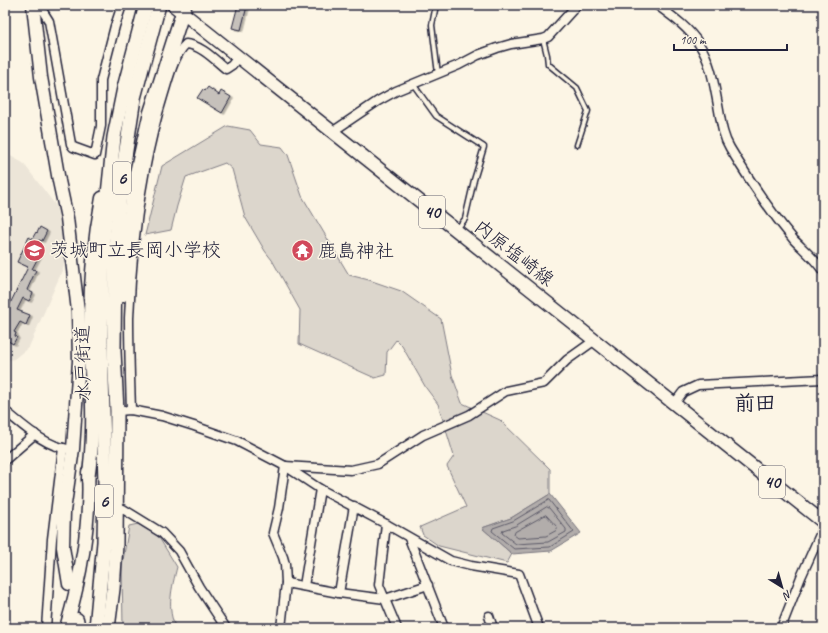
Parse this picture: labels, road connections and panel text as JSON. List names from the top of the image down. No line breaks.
{"streets":{"highway":["6","水戸街道"],"main road":["40","内原塩崎線"]},"crossings":[["6","水戸街道"]],"districts":["前田"],"places":{"school or university":["茨城町立長岡小学校"],"temple":["鹿島神社"]},"scale_bar":"100 m","north":"bottom right"}
